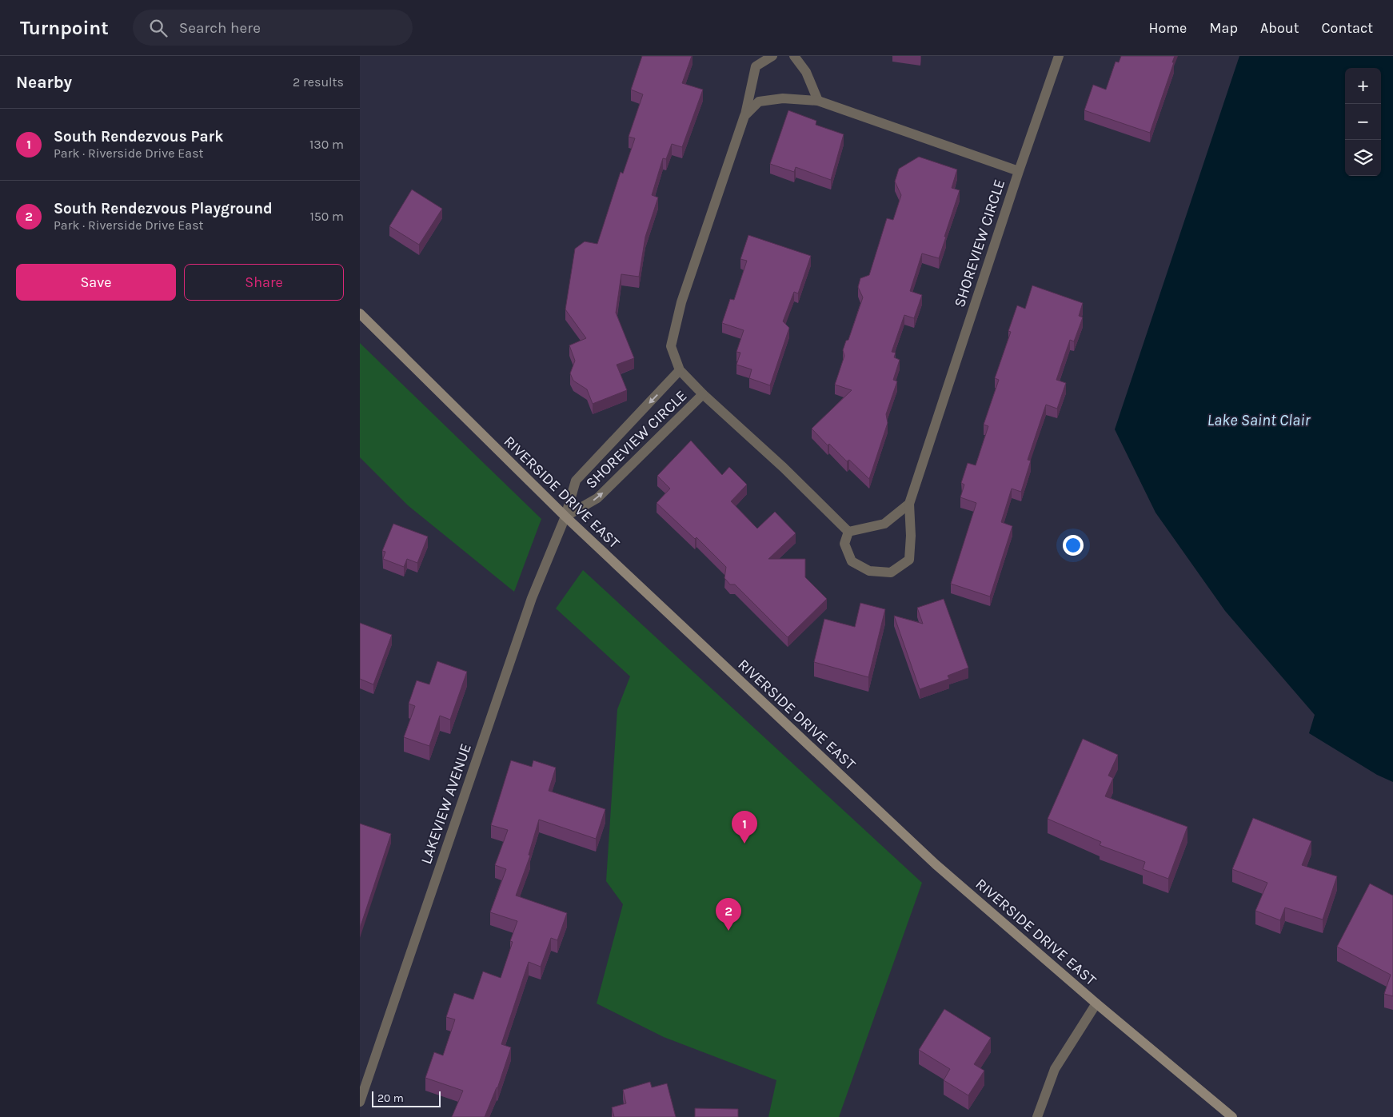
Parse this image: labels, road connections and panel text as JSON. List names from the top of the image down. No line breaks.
{"streets":{"main road":["RIVERSIDE DRIVE EAST"],"street":["SHOREVIEW CIRCLE","LAKEVIEW AVENUE"]},"crossings":[["SHOREVIEW CIRCLE","RIVERSIDE DRIVE EAST"],["SHOREVIEW CIRCLE","LAKEVIEW AVENUE"],["RIVERSIDE DRIVE EAST","LAKEVIEW AVENUE"]],"water":["Lake Saint Clair"],"scale_bar":"20 m","page":{"header":"Turnpoint","search":"Search here","nav":["Home","Map","About","Contact"],"heading":["Nearby","2 results"],"map_buttons":["+","−"],"list":[{"mark":"1","name":"South Rendezvous Park","note":"Park · Riverside Drive East","value":"130 m"},{"mark":"2","name":"South Rendezvous Playground","note":"Park · Riverside Drive East","value":"150 m"}],"buttons":["Save","Share"],"pins":["1","2"],"scale":"20 m"}}
